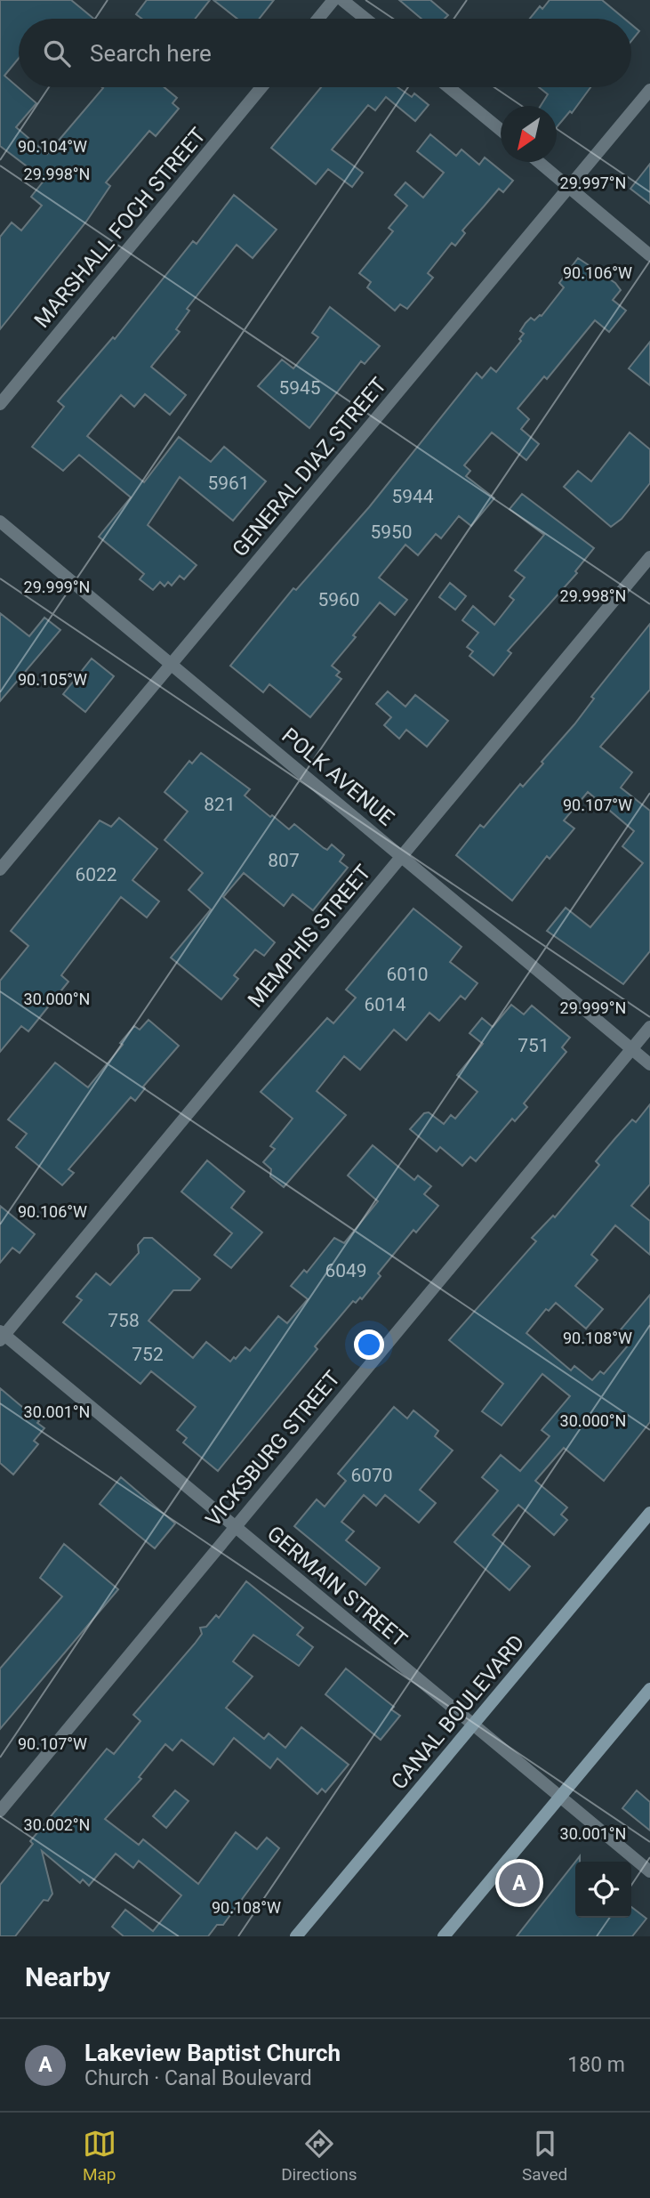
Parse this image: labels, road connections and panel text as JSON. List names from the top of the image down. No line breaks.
{"streets":{"main road":["CANAL BOULEVARD"],"street":["MARSHALL FOCH STREET","GENERAL DIAZ STREET","POLK AVENUE","MEMPHIS STREET","VICKSBURG STREET","GERMAIN STREET"]},"crossings":[["GENERAL DIAZ STREET","POLK AVENUE"],["POLK AVENUE","MEMPHIS STREET"],["POLK AVENUE","VICKSBURG STREET"],["MEMPHIS STREET","GERMAIN STREET"],["VICKSBURG STREET","GERMAIN STREET"],["GERMAIN STREET","CANAL BOULEVARD"]],"house_numbers":["5945","5961","5944","5950","5960","821","807","6022","6010","6014","751","6049","758","752","6070"],"north":"bottom left","page":{"search":"Search here","pins":"A","heading":"Nearby","list":[{"mark":"A","name":"Lakeview Baptist Church","note":"Church · Canal Boulevard","value":"180 m"}],"nav":["Map","Directions","Saved"]},"coordinates":["90.104°W","29.998°N","29.997°N","90.106°W","29.999°N","90.105°W","90.107°W","30.000°N","90.108°W","30.001°N","30.002°N"]}
